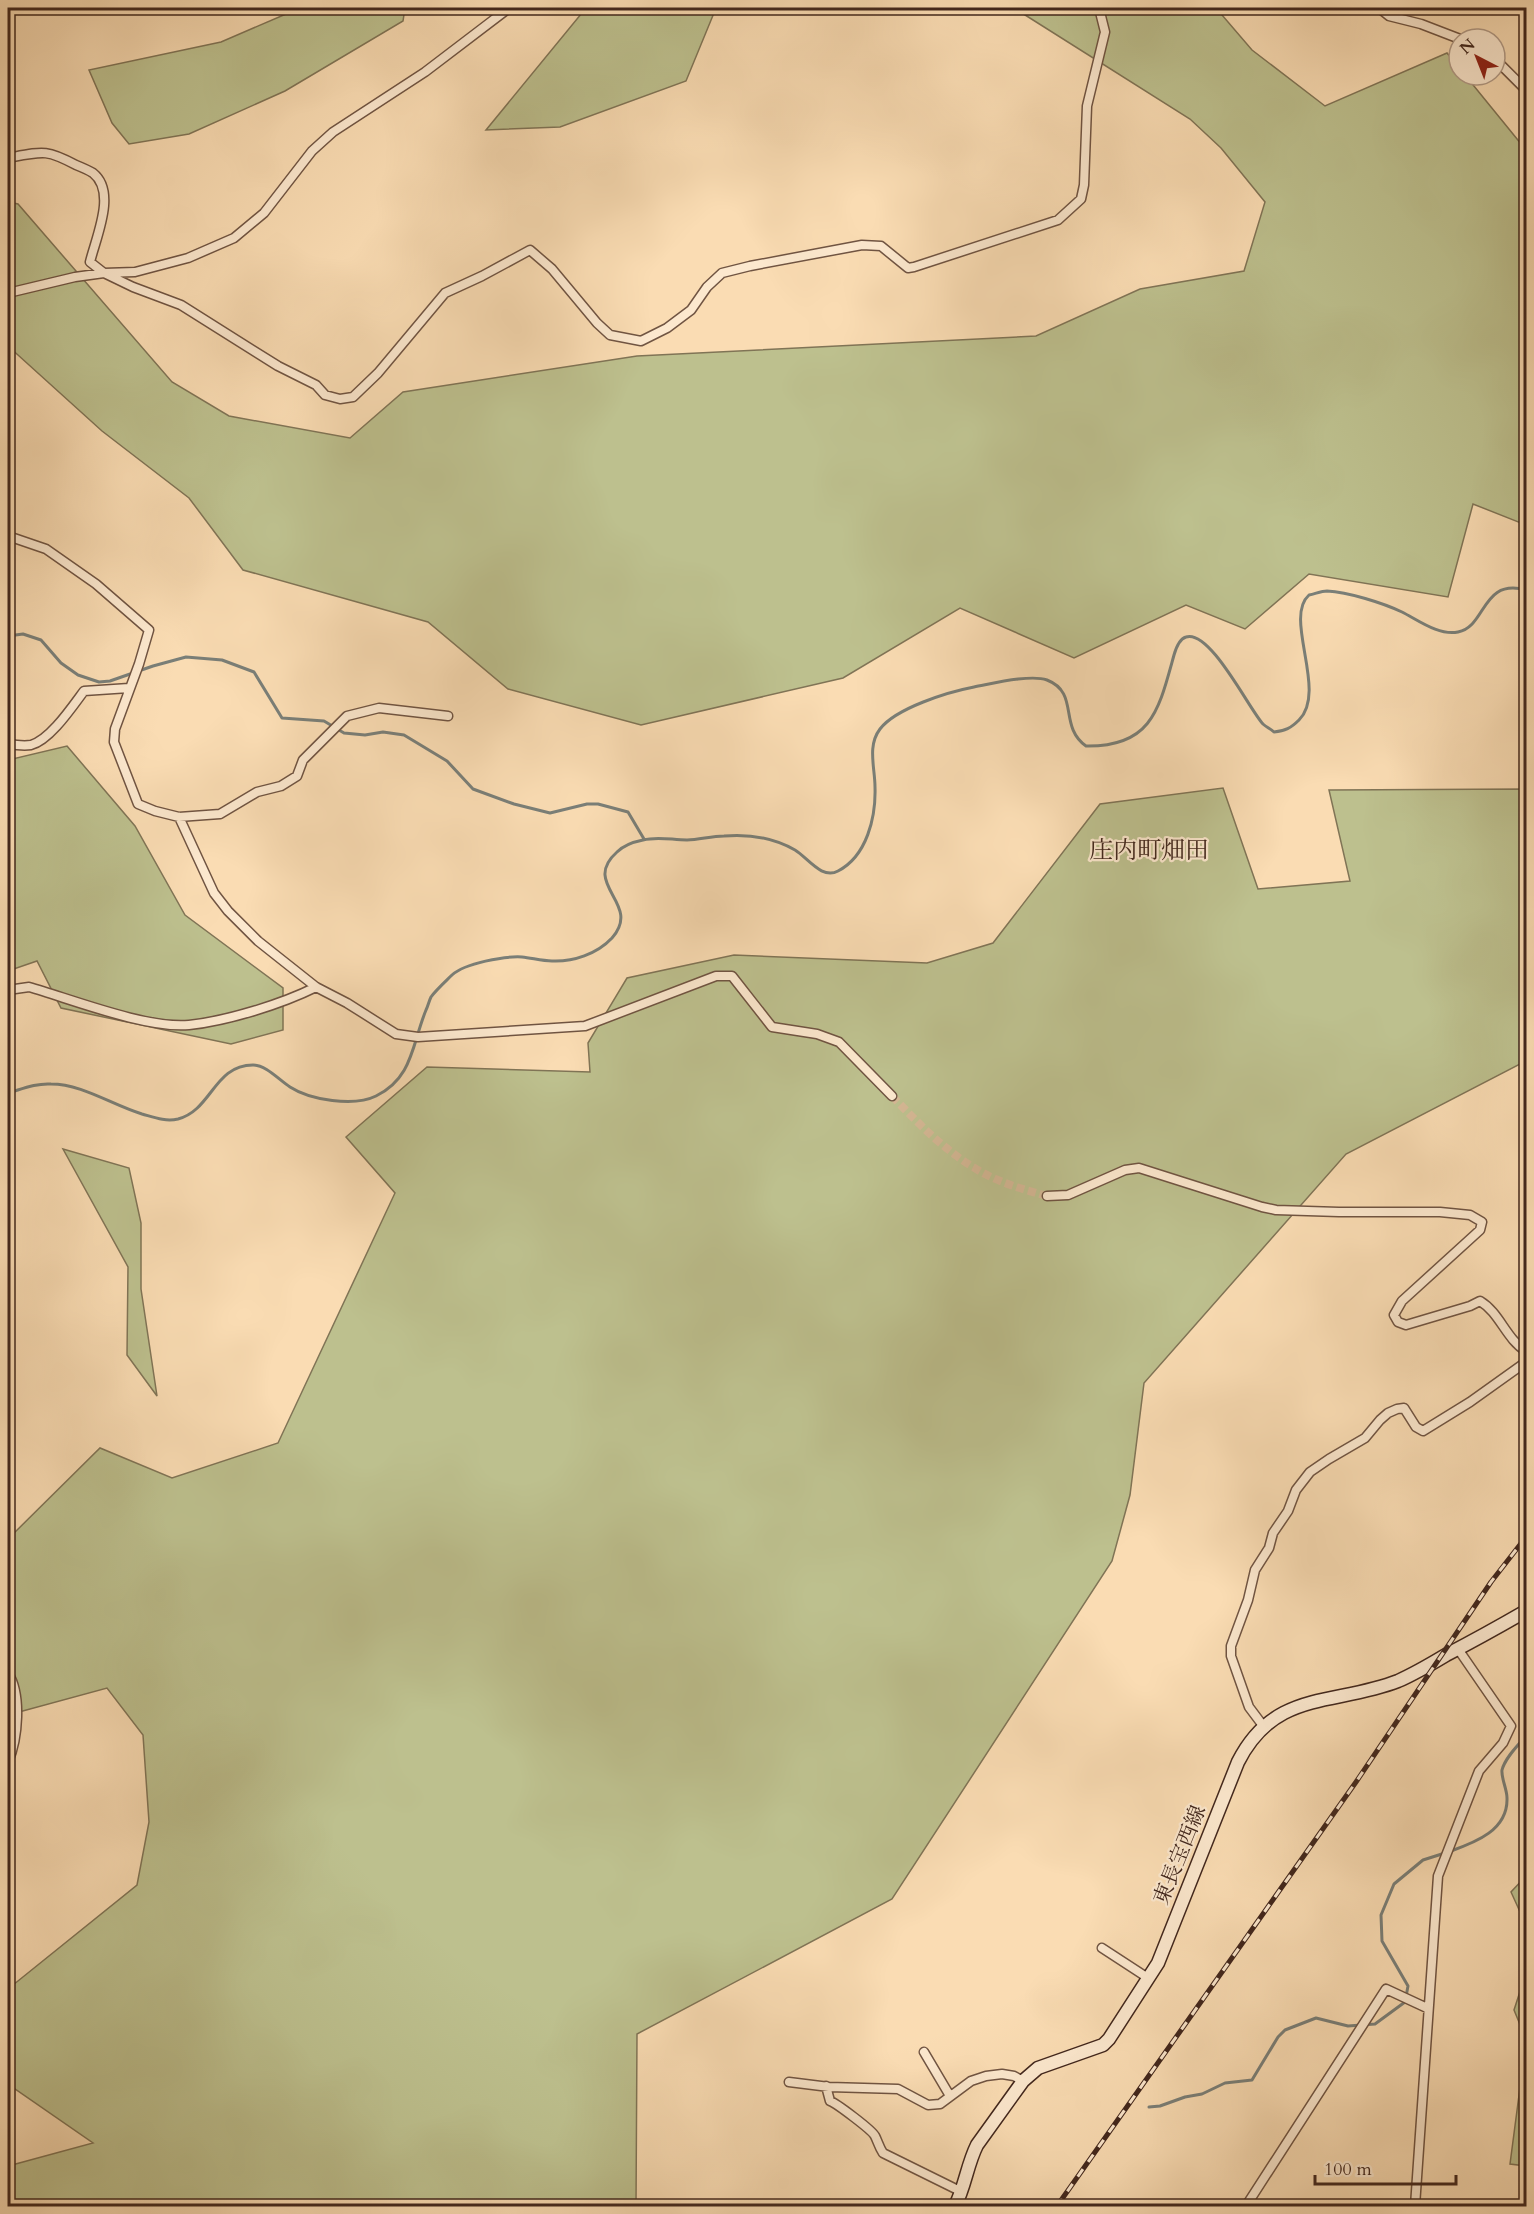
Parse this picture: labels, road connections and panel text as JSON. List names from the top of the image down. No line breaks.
{"streets":{"main road":["東長宝西線"]},"districts":["庄内町畑田"],"scale_bar":"100 m","north":"top left"}
